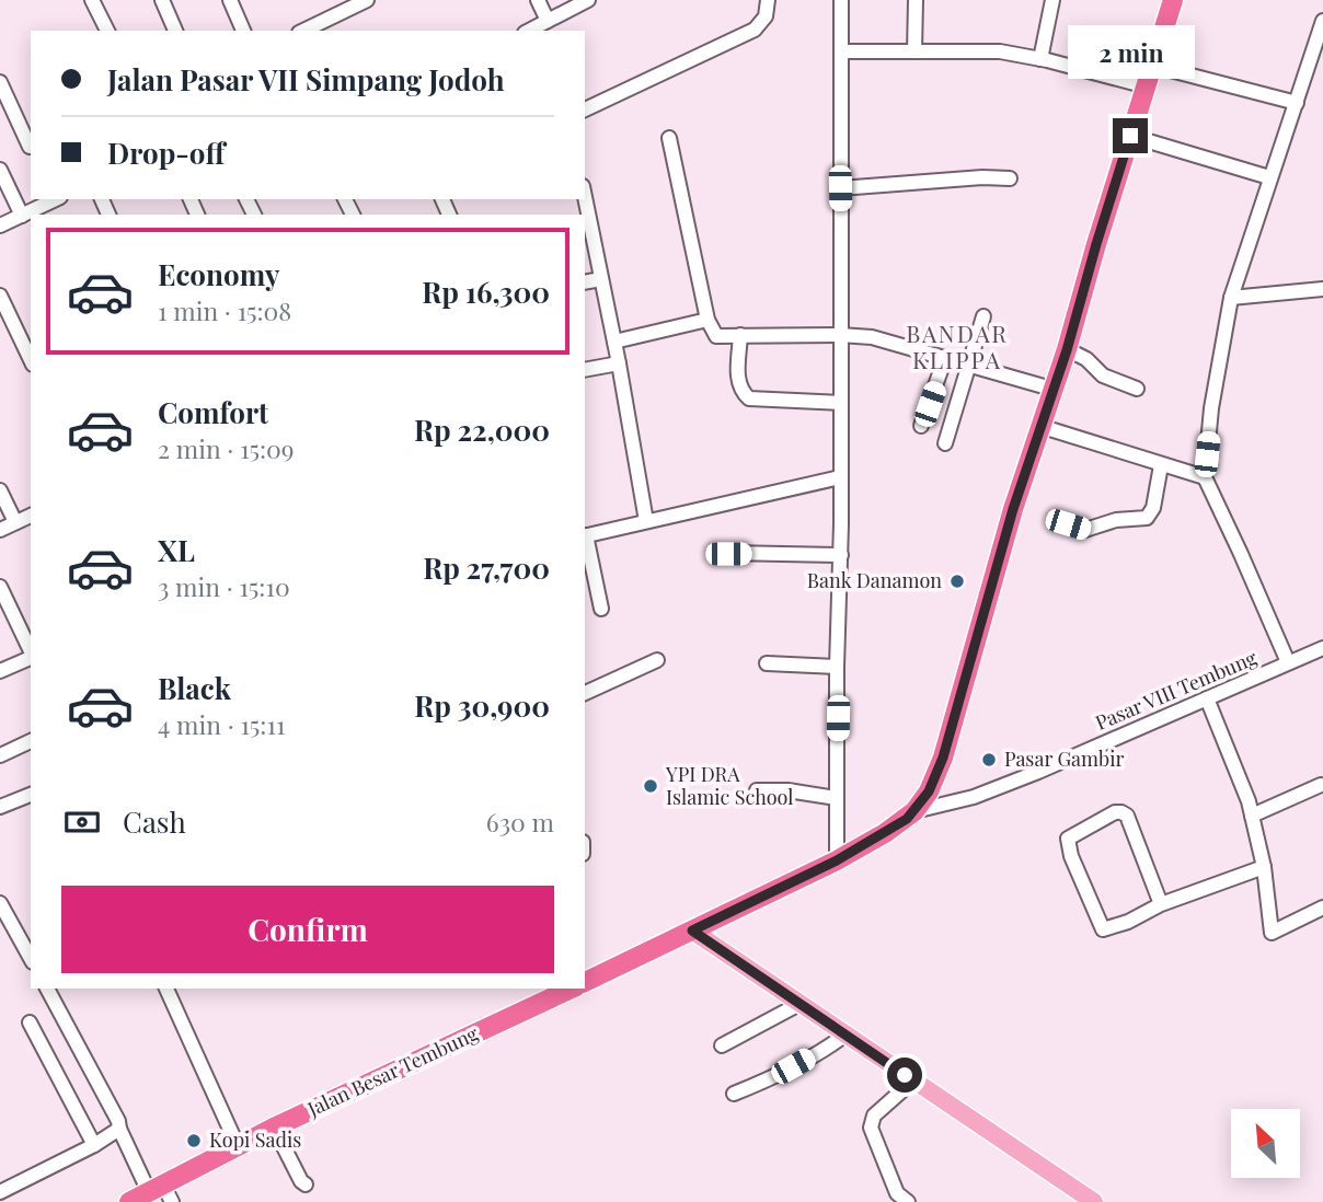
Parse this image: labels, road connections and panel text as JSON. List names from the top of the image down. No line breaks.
{"streets":{"highway":["Jalan Besar Tembung"],"street":["Pasar VIII Tembung"]},"districts":["BANDAR KLIPPA"],"places":["Bank Danamon","Pasar Gambir","YPI DRA Islamic School","Kopi Sadis"],"north":"top left","page":{"bubble":"2 min","banner":["Jalan Pasar VII Simpang Jodoh","Drop-off"],"list":[{"name":"Economy","note":"1 min · 15:08","value":"Rp 16,300"},{"name":"Comfort","note":"2 min · 15:09","value":"Rp 22,000"},{"name":"XL","note":"3 min · 15:10","value":"Rp 27,700"},{"name":"Black","note":"4 min · 15:11","value":"Rp 30,900"}],"pay":["Cash","630 m"],"buttons":"Confirm"}}
